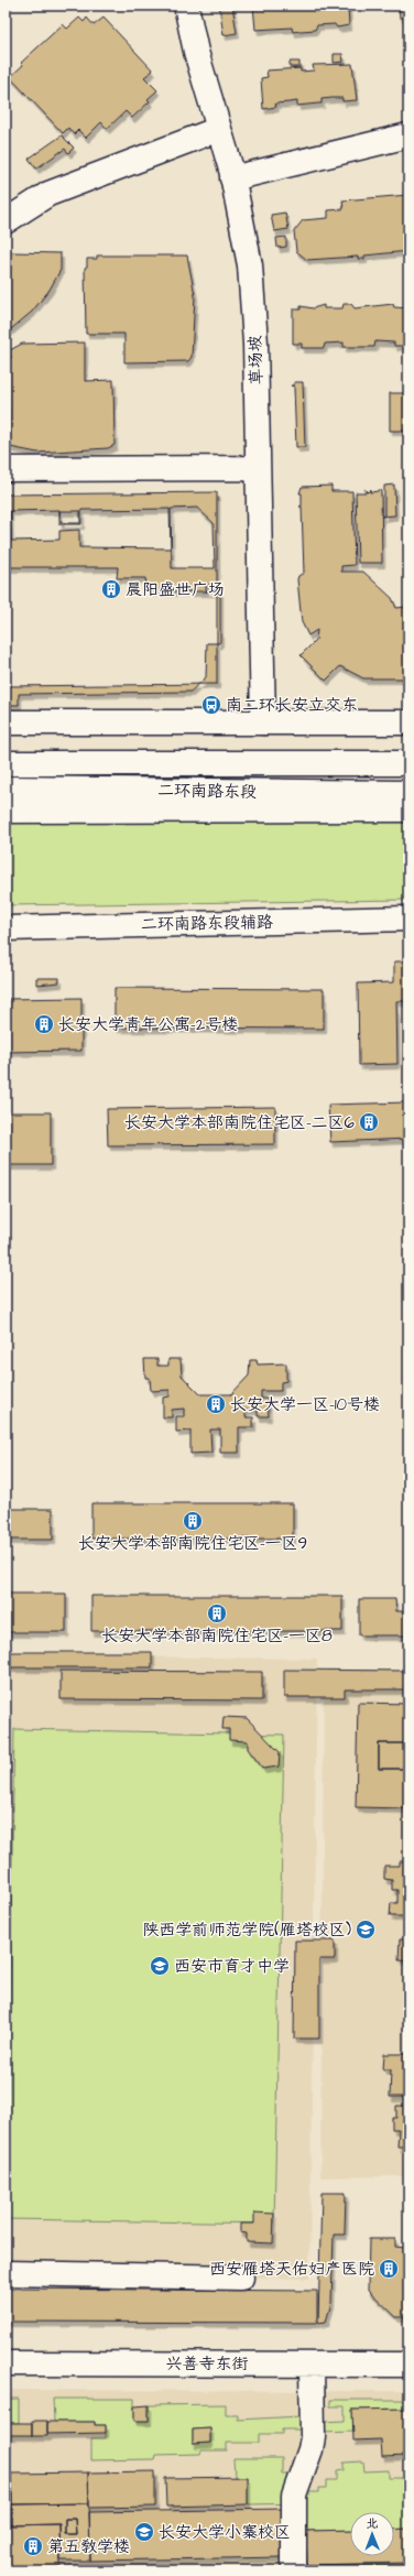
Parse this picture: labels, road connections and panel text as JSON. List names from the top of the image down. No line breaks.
{"streets":{"main road":["草场坡","二环南路东段","二环南路东段辅路","兴善寺东街"]},"places":{"building":["晨阳盛世广场","长安大学青年公寓-2号楼","长安大学本部南院住宅区-二区6","长安大学一区-10号楼","长安大学本部南院住宅区-一区9","长安大学本部南院住宅区-一区8","西安雁塔天佑妇产医院","第五教学楼"],"bus stop":["南二环长安立交东"],"school or university":["陕西学前师范学院(雁塔校区)","西安市育才中学","长安大学小寨校区"]},"north":"top"}
